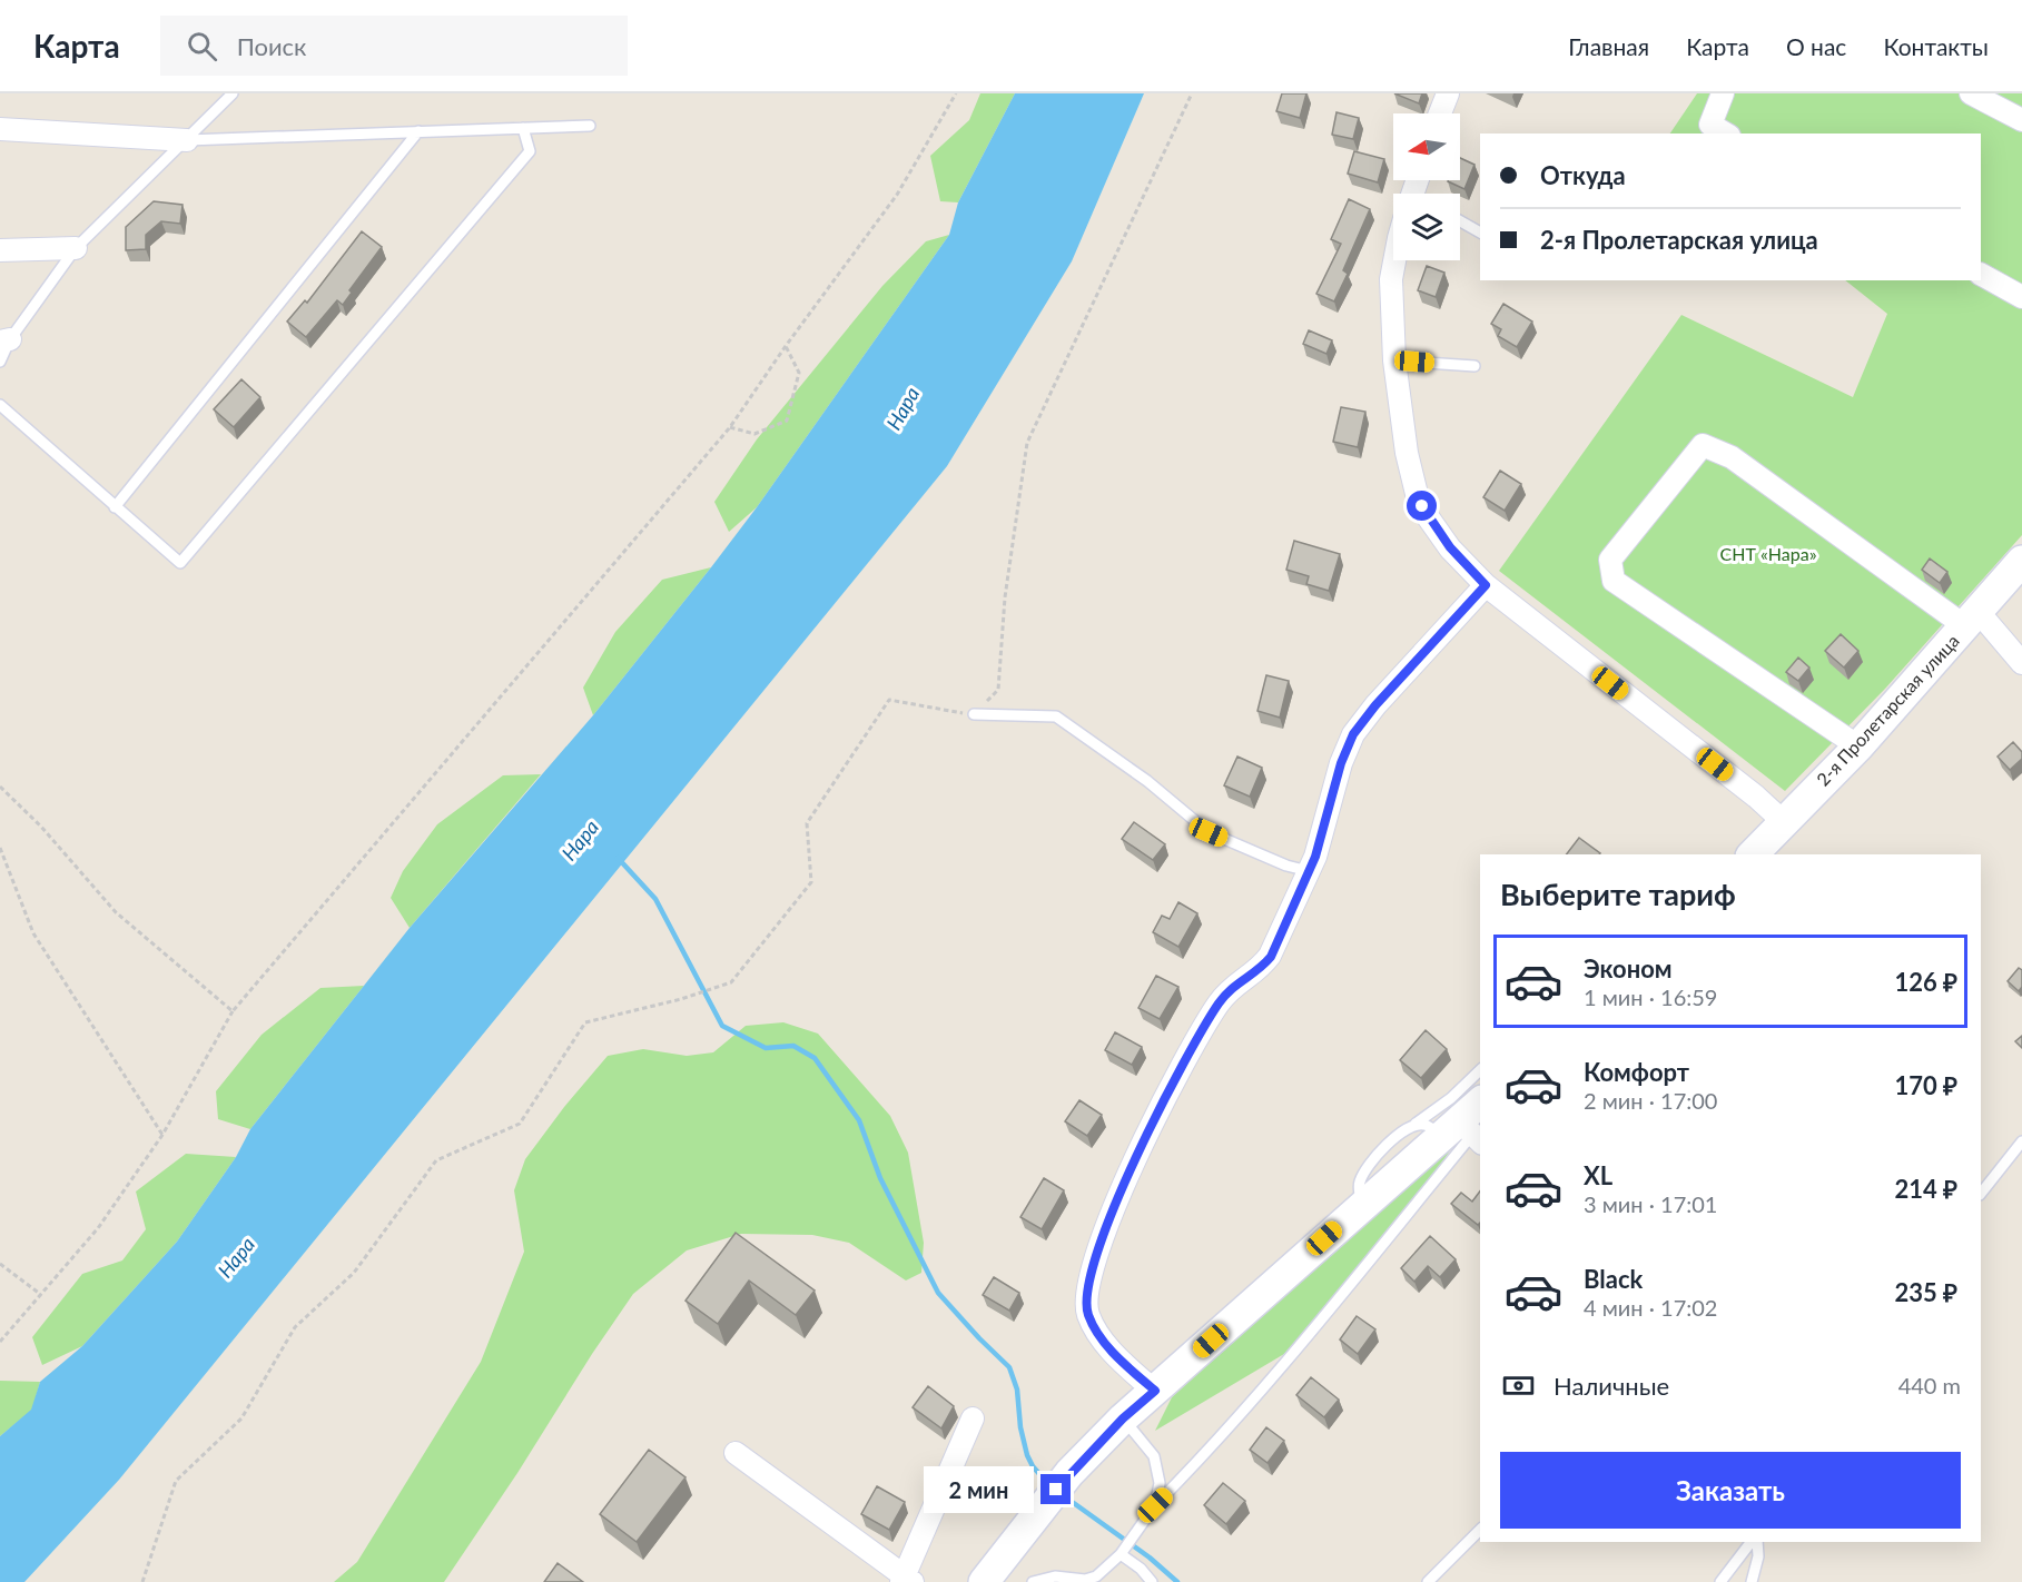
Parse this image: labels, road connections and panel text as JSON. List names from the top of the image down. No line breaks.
{"streets":{"main road":["2-я Пролетарская улица"]},"water":["Нара"],"parks":["СНТ «Нара»"],"north":"left","page":{"header":"Карта","search":"Поиск","nav":["Главная","Карта","О нас","Контакты"],"banner":["Откуда","2-я Пролетарская улица"],"heading":"Выберите тариф","list":[{"name":"Эконом","note":"1 мин · 16:59","value":"126 ₽"},{"name":"Комфорт","note":"2 мин · 17:00","value":"170 ₽"},{"name":"XL","note":"3 мин · 17:01","value":"214 ₽"},{"name":"Black","note":"4 мин · 17:02","value":"235 ₽"}],"pay":["Наличные","440 m"],"buttons":"Заказать","bubble":"2 мин"}}
